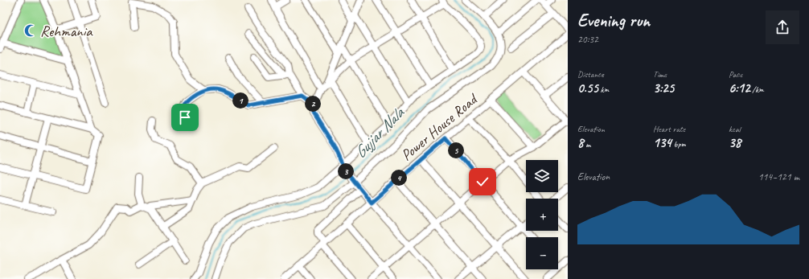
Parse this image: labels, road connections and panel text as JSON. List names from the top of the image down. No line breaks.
{"streets":{"street":["Power House Road"]},"water":["Gujjar Nala"],"places":{"mosque":["Rehmania"]},"page":{"heading":["Evening run","20:32"],"stats":[["Distance","0.55 km"],["Time","3:25"],["Pace","6:12 /km"],["Elevation","8 m"],["Heart rate","134 bpm"],["kcal","38"]],"pins":["1","2","5","3","4"],"map_buttons":["+","−"],"chart":["Elevation","114–121 m"]}}
